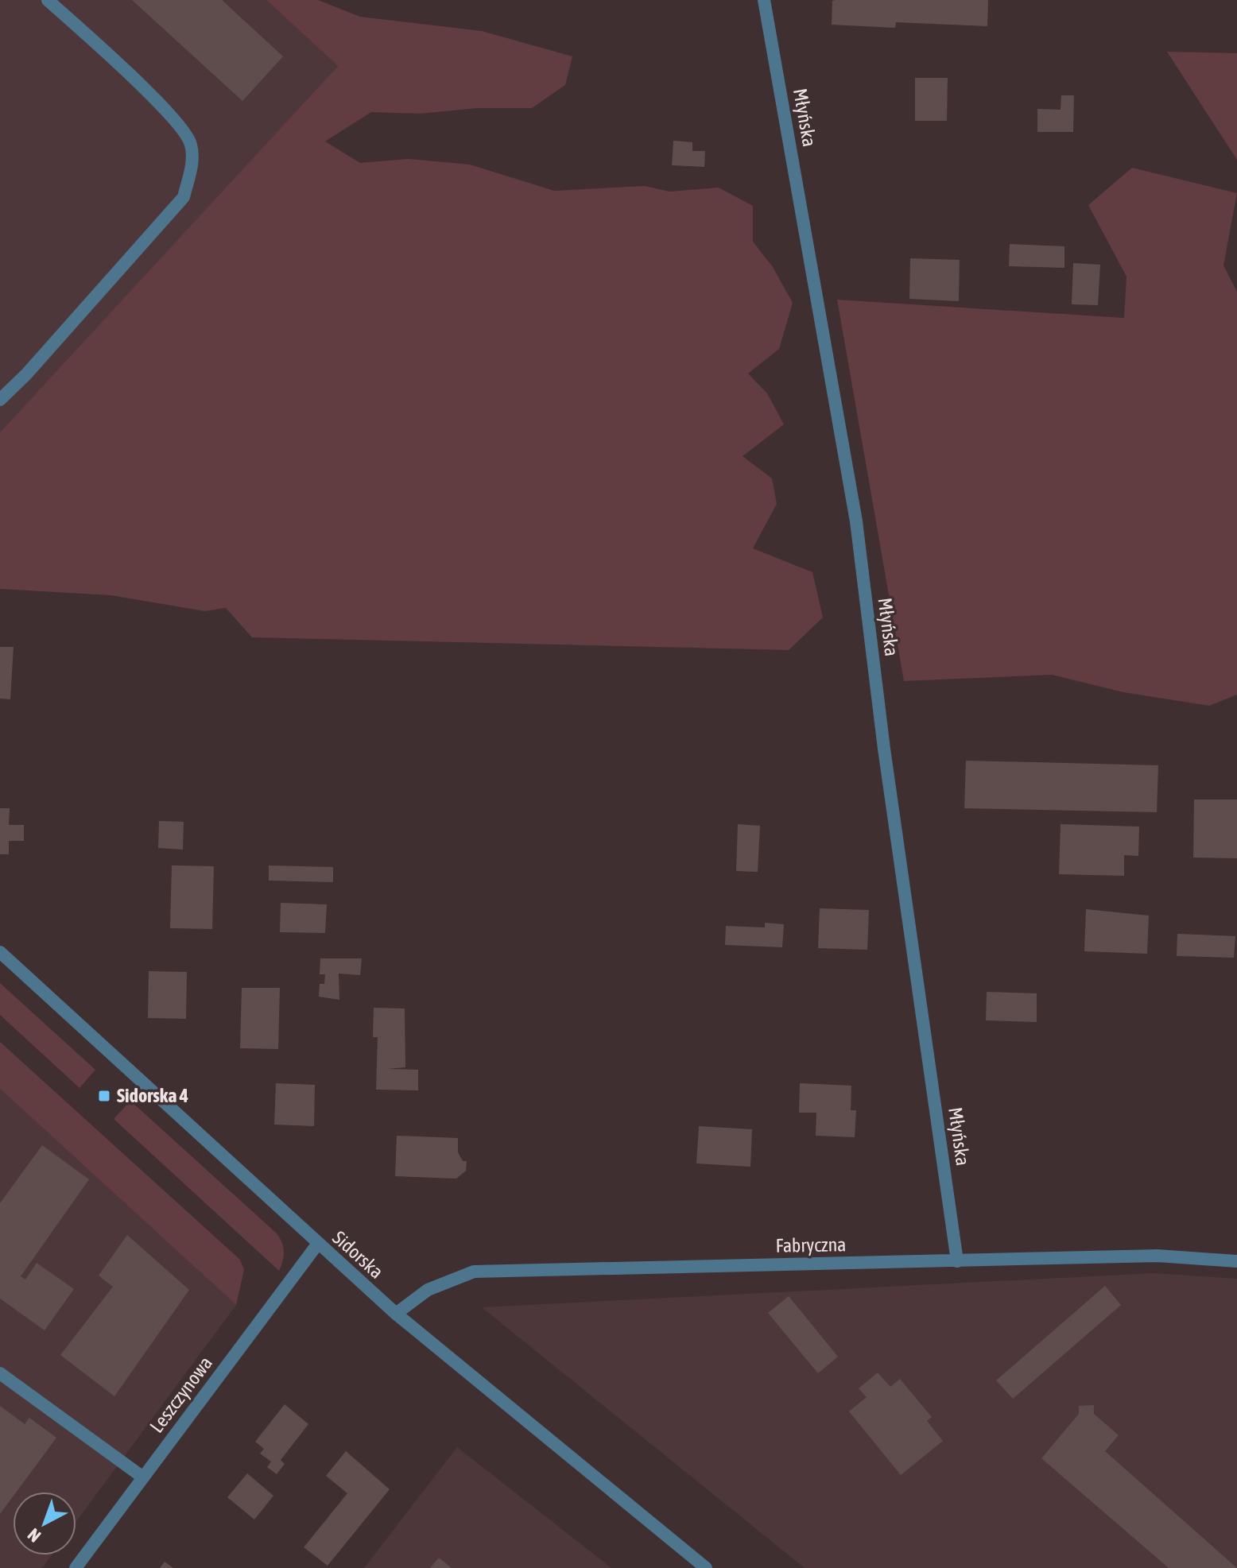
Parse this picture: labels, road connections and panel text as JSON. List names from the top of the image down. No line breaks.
{"streets":{"street":["Młyńska","Fabryczna","Sidorska","Leszczynowa"]},"crossings":[["Młyńska","Fabryczna"],["Fabryczna","Sidorska"],["Sidorska","Leszczynowa"]],"places":{"transit":["Sidorska 4"]},"north":"bottom left"}
